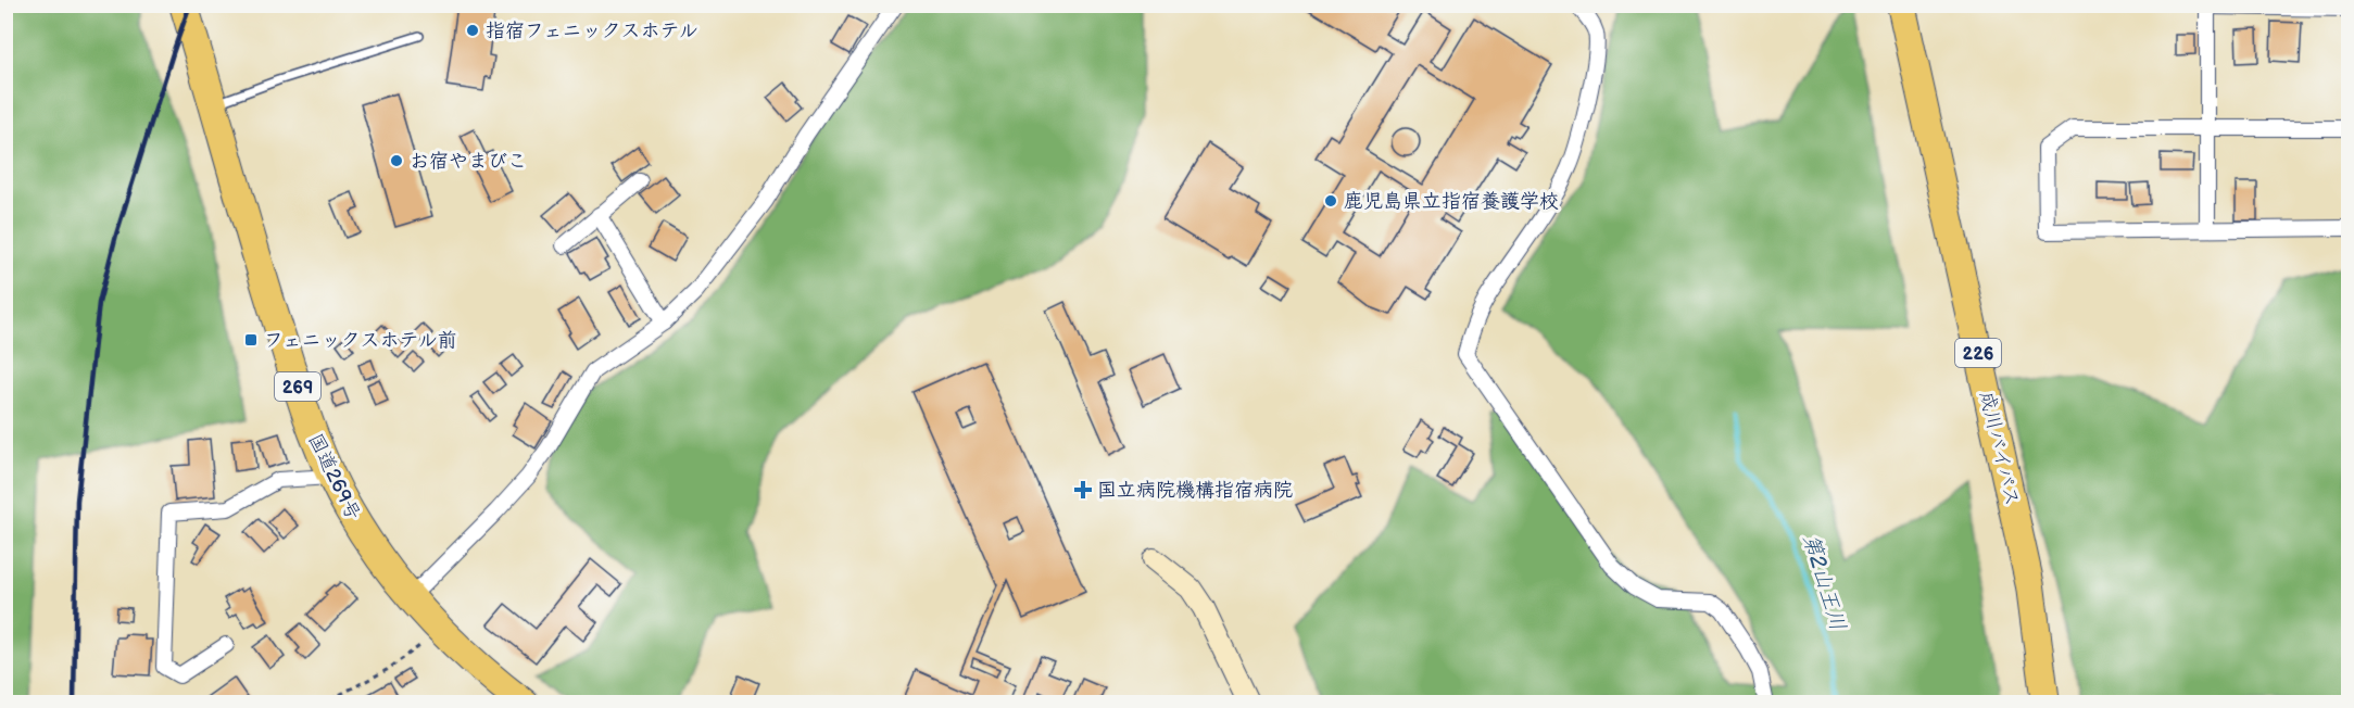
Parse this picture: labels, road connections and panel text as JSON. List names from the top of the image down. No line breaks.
{"streets":{"highway":["226","269","成川バイパス","国道269号"]},"water":["第2山王川"],"places":{"other":["指宿フェニックスホテル","お宿やまびこ","鹿児島県立指宿養護学校"],"transit":["フェニックスホテル前"],"health":["国立病院機構指宿病院"]}}
